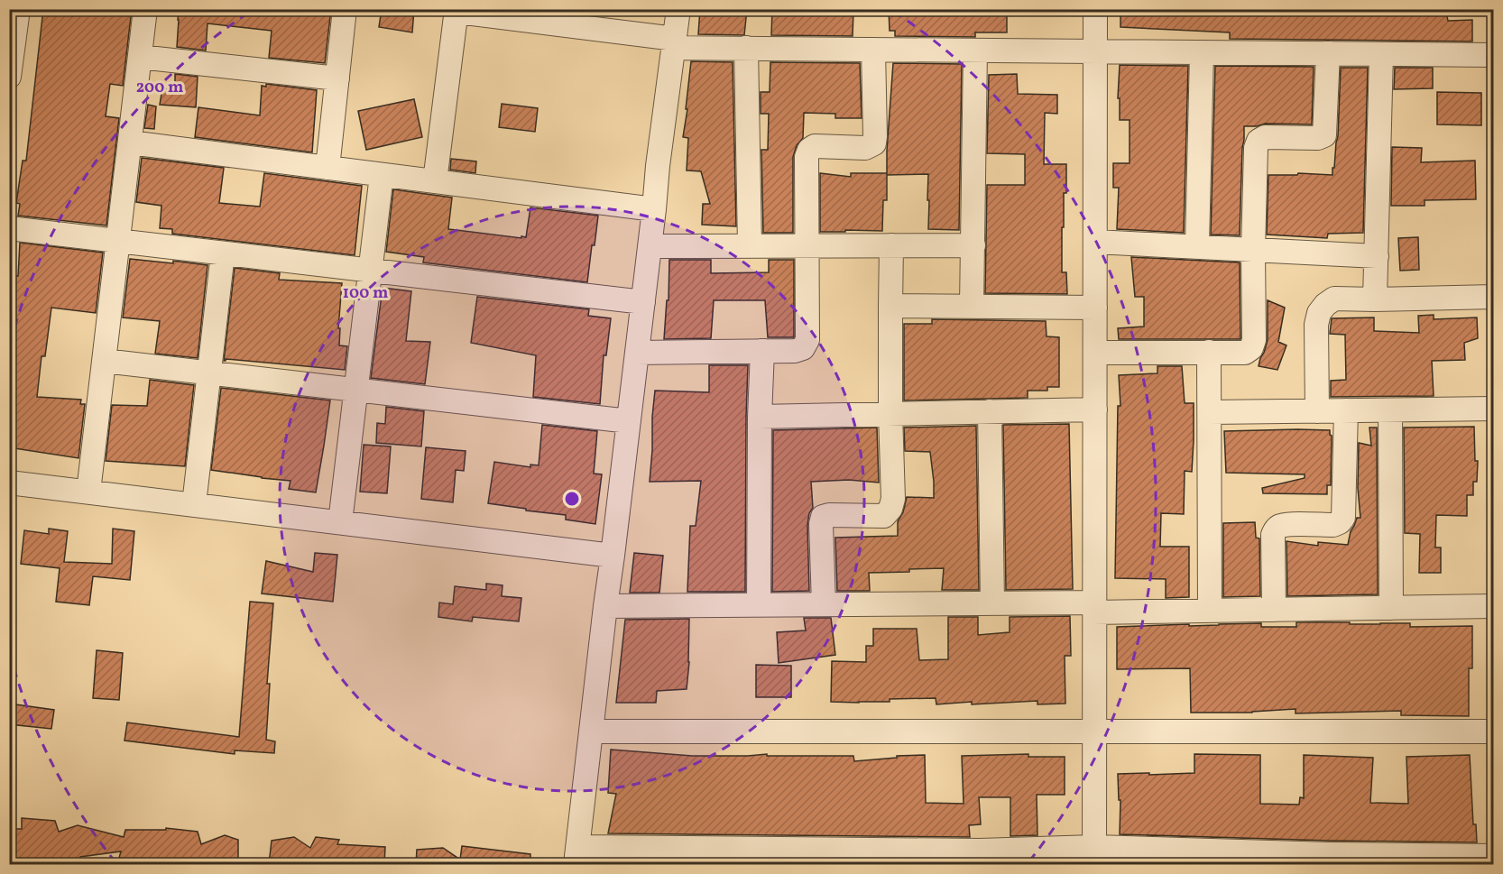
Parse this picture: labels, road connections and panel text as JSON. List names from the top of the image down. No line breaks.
{"rings":["200 m","100 m"]}
